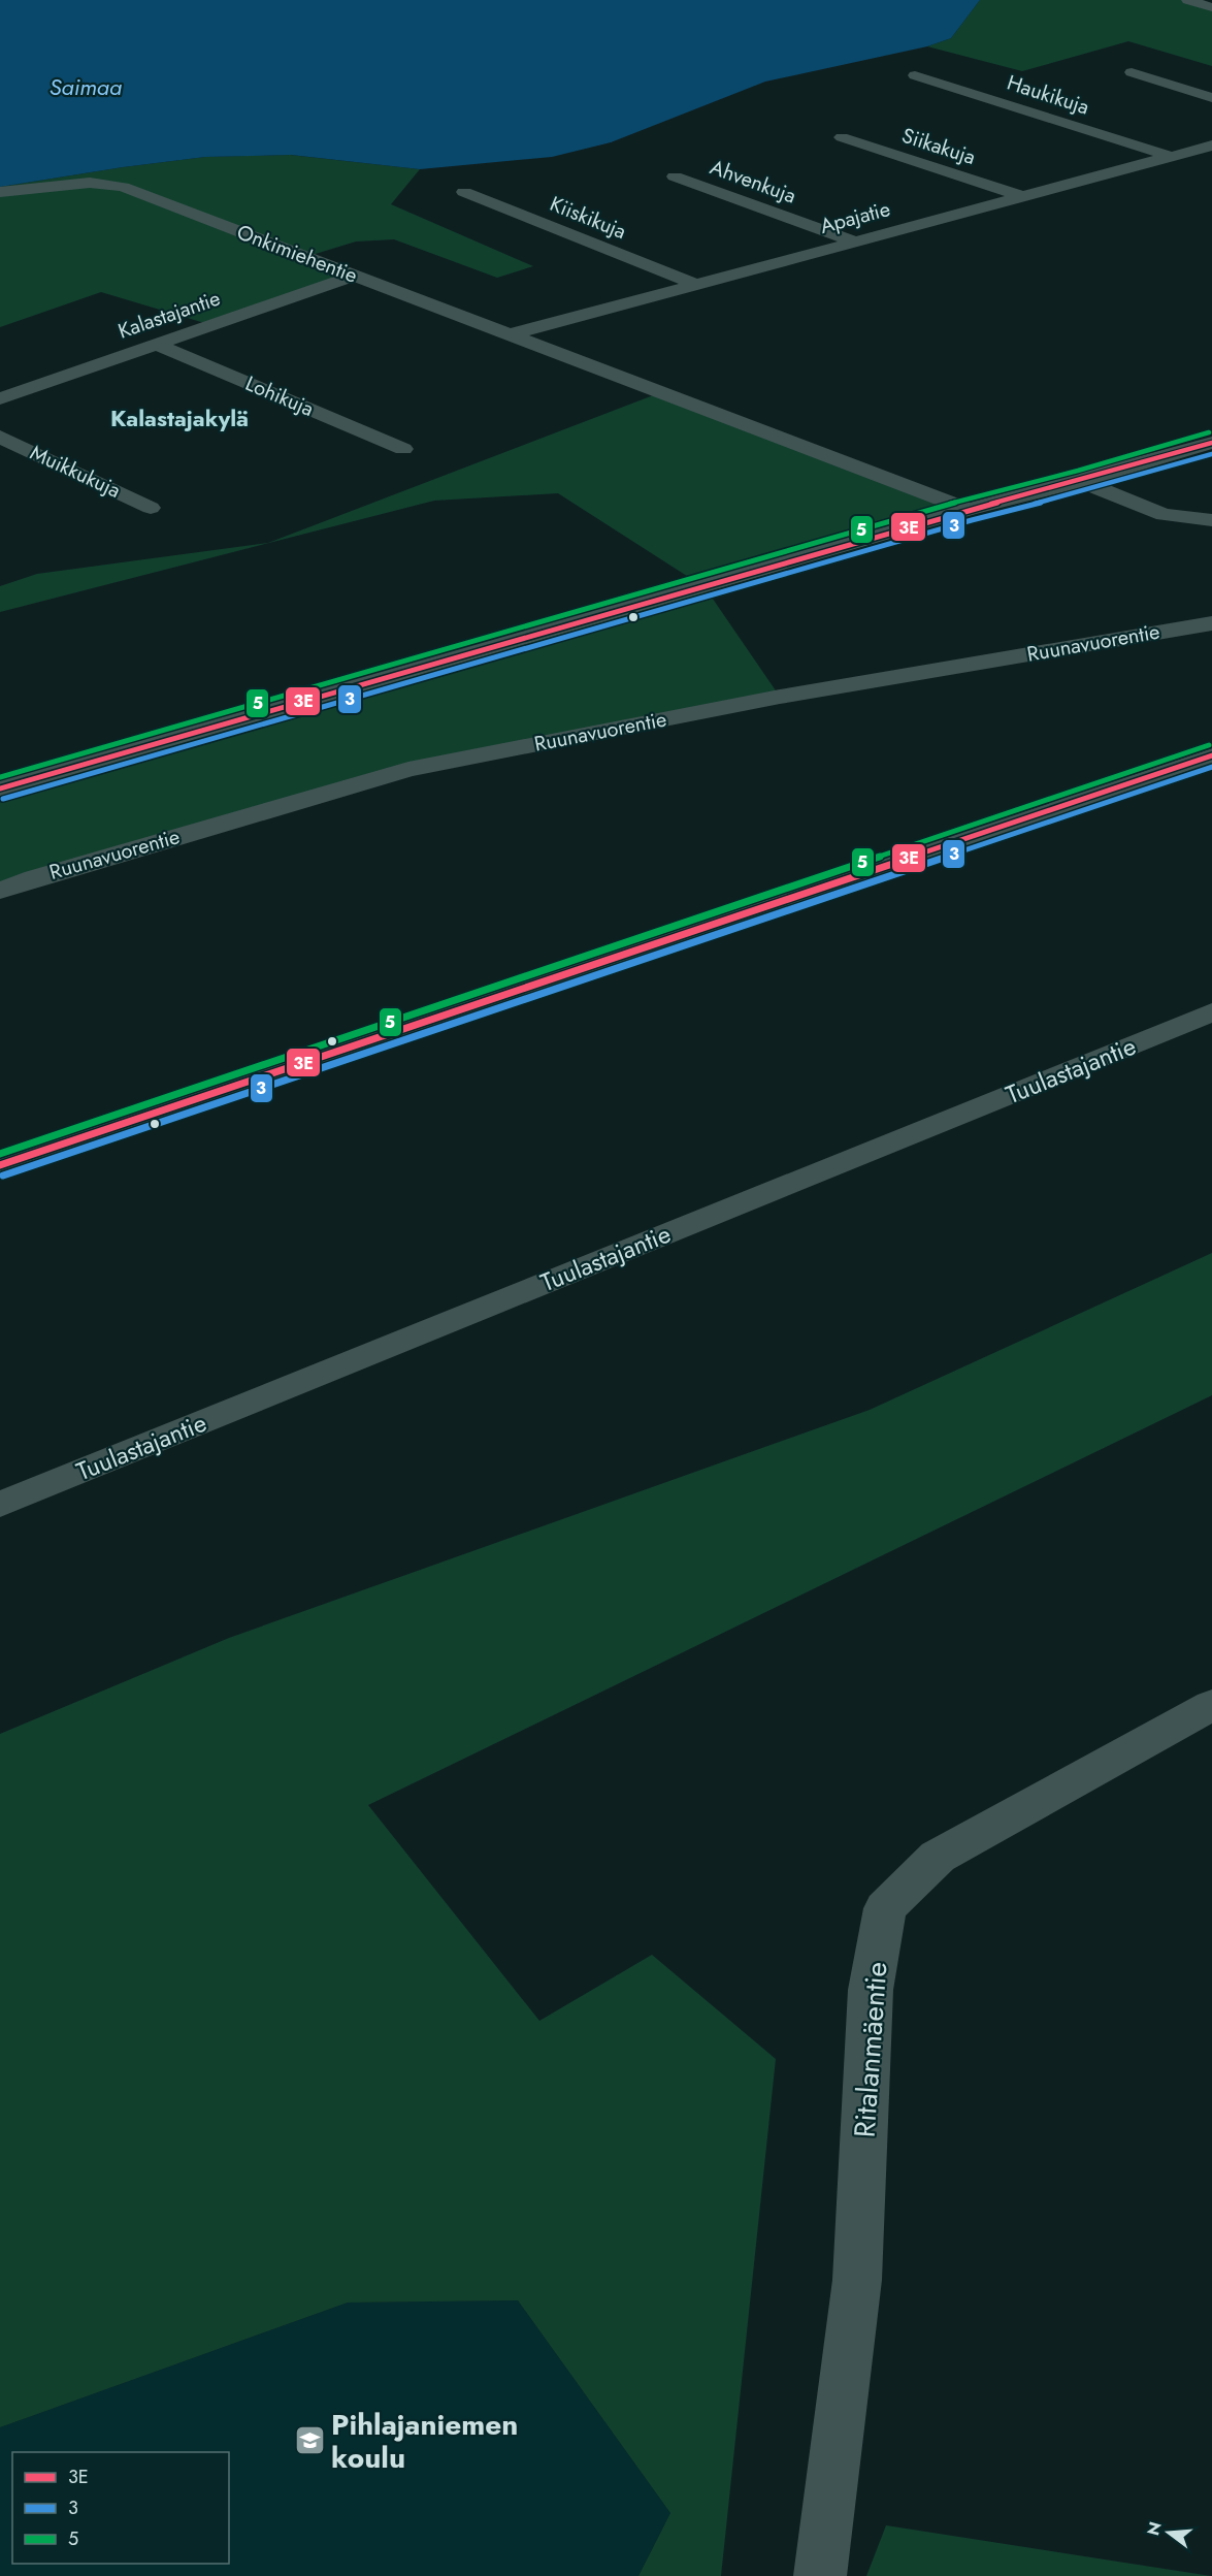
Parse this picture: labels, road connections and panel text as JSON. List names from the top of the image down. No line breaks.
{"streets":{"street":["Haukikuja","Siikakuja","Ahvenkuja","Kiiskikuja","Apajatie","Onkimiehentie","Kalastajantie","Lohikuja","Muikkukuja","Ruunavuorentie","Tuulastajantie","Ritalanmäentie"]},"crossings":[["Haukikuja","Apajatie"],["Siikakuja","Apajatie"],["Ahvenkuja","Apajatie"],["Kiiskikuja","Apajatie"],["Apajatie","Onkimiehentie"],["Onkimiehentie","Kalastajantie"],["Kalastajantie","Lohikuja"]],"districts":["Kalastajakylä"],"water":["Saimaa"],"places":{"school or university":["Pihlajaniemen koulu"]},"lines":["transit line 5","transit line 3E","transit line 3"],"legend":["3E","3","5"],"north":"left"}
